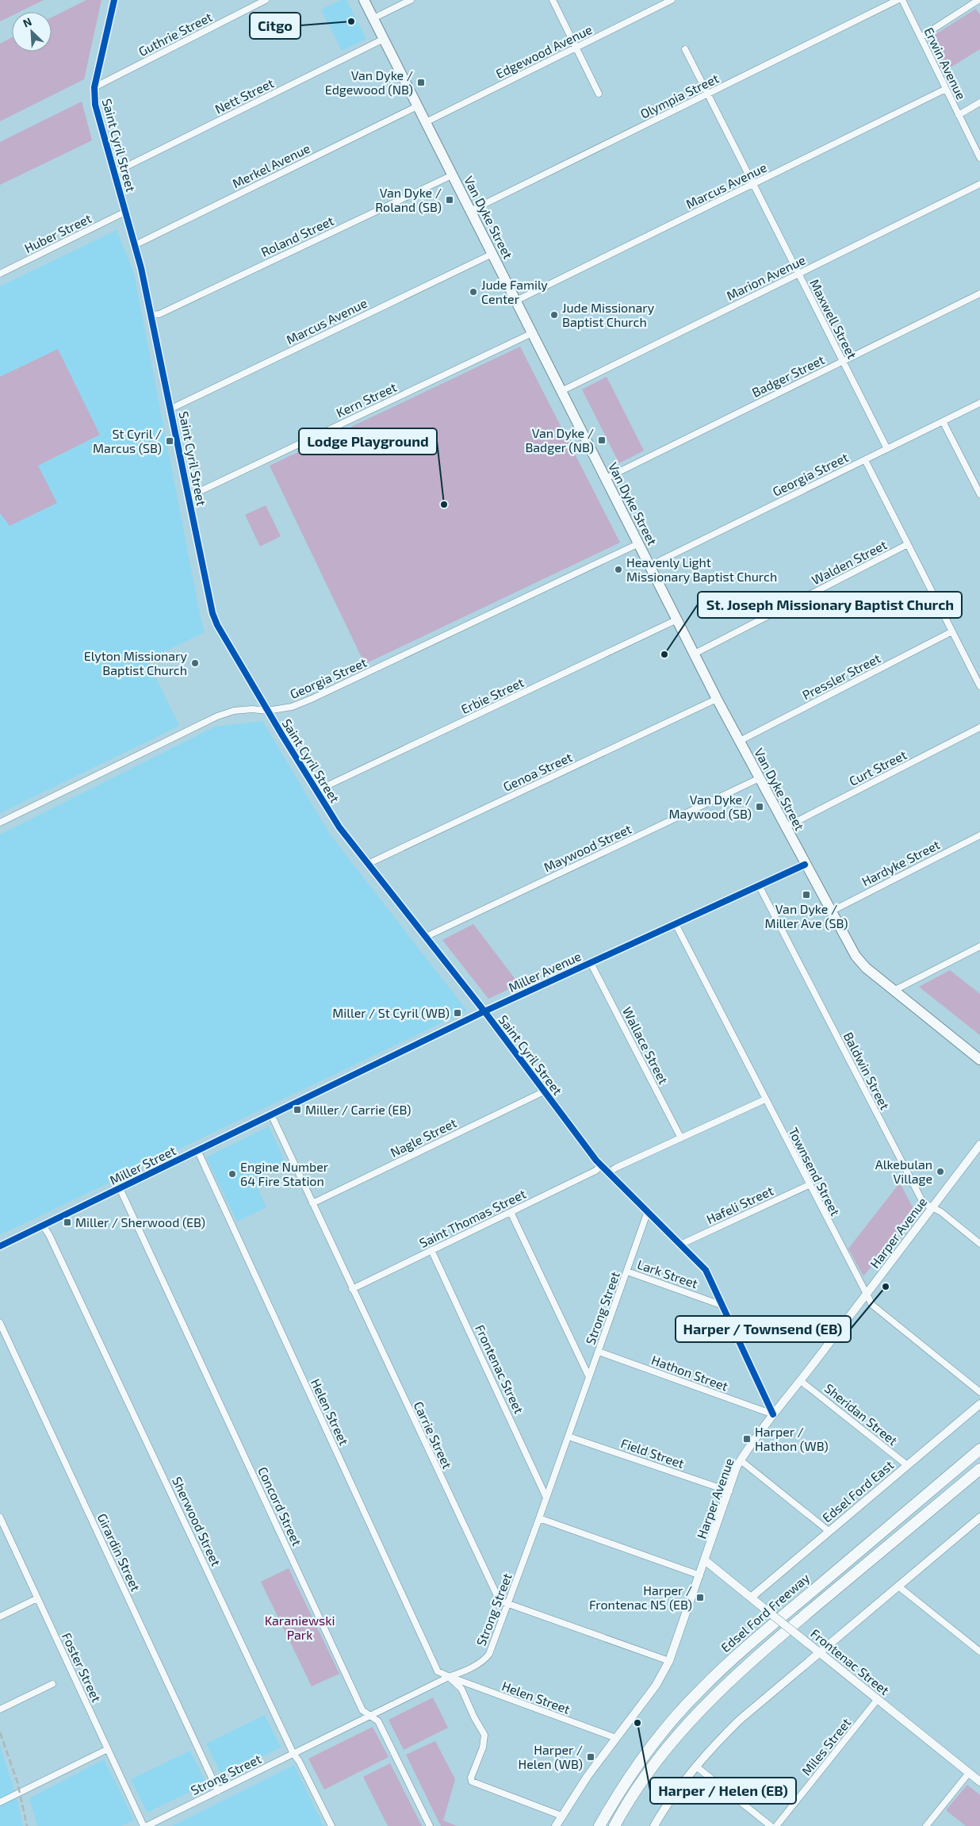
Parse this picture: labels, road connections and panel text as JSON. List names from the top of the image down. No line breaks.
{"streets":{"highway":["Edsel Ford Freeway"],"main road":["Van Dyke Street"],"street":["Guthrie Street","Edgewood Avenue","Erwin Avenue","Nett Street","Olympia Street","Saint Cyril Street","Merkel Avenue","Marcus Avenue","Huber Street","Roland Street","Marion Avenue","Maxwell Street","Badger Street","Kern Street","Georgia Street","Walden Street","Pressler Street","Erbie Street","Curt Street","Genoa Street","Maywood Street","Hardyke Street","Miller Avenue","Wallace Street","Baldwin Street","Nagle Street","Miller Street","Townsend Street","Hafeli Street","Saint Thomas Street","Harper Avenue","Lark Street","Strong Street","Frontenac Street","Hathon Street","Helen Street","Sheridan Street","Carrie Street","Field Street","Edsel Ford East","Concord Street","Sherwood Street","Girardin Street","Foster Street","Miles Street"]},"crossings":[["Guthrie Street","Saint Cyril Street"],["Edgewood Avenue","Van Dyke Street"],["Erwin Avenue","Marcus Avenue"],["Nett Street","Saint Cyril Street"],["Nett Street","Van Dyke Street"],["Olympia Street","Van Dyke Street"],["Olympia Street","Maxwell Street"],["Saint Cyril Street","Merkel Avenue"],["Saint Cyril Street","Marcus Avenue"],["Saint Cyril Street","Huber Street"],["Saint Cyril Street","Roland Street"],["Saint Cyril Street","Kern Street"],["Saint Cyril Street","Georgia Street"],["Saint Cyril Street","Erbie Street"],["Saint Cyril Street","Genoa Street"],["Saint Cyril Street","Maywood Street"],["Saint Cyril Street","Miller Avenue"],["Saint Cyril Street","Nagle Street"],["Saint Cyril Street","Hafeli Street"],["Saint Cyril Street","Saint Thomas Street"],["Saint Cyril Street","Harper Avenue"],["Saint Cyril Street","Lark Street"],["Saint Cyril Street","Strong Street"],["Saint Cyril Street","Hathon Street"],["Merkel Avenue","Van Dyke Street"],["Marcus Avenue","Van Dyke Street"],["Marcus Avenue","Maxwell Street"],["Van Dyke Street","Roland Street"],["Van Dyke Street","Marion Avenue"],["Van Dyke Street","Badger Street"],["Van Dyke Street","Kern Street"],["Van Dyke Street","Georgia Street"],["Van Dyke Street","Walden Street"],["Van Dyke Street","Pressler Street"],["Van Dyke Street","Erbie Street"],["Van Dyke Street","Curt Street"],["Van Dyke Street","Genoa Street"],["Van Dyke Street","Maywood Street"],["Van Dyke Street","Hardyke Street"],["Van Dyke Street","Miller Avenue"],["Marion Avenue","Maxwell Street"],["Maxwell Street","Badger Street"],["Maxwell Street","Georgia Street"],["Miller Avenue","Wallace Street"],["Miller Avenue","Baldwin Street"],["Miller Avenue","Miller Street"],["Miller Avenue","Townsend Street"],["Baldwin Street","Harper Avenue"],["Nagle Street","Carrie Street"],["Miller Street","Helen Street"],["Miller Street","Carrie Street"],["Miller Street","Concord Street"],["Miller Street","Sherwood Street"],["Townsend Street","Hafeli Street"],["Townsend Street","Harper Avenue"],["Saint Thomas Street","Frontenac Street"],["Saint Thomas Street","Carrie Street"],["Harper Avenue","Frontenac Street"],["Harper Avenue","Hathon Street"],["Harper Avenue","Helen Street"],["Harper Avenue","Sheridan Street"],["Harper Avenue","Carrie Street"],["Harper Avenue","Field Street"],["Lark Street","Strong Street"],["Strong Street","Frontenac Street"],["Strong Street","Hathon Street"],["Strong Street","Helen Street"],["Strong Street","Carrie Street"],["Strong Street","Field Street"],["Strong Street","Concord Street"],["Strong Street","Sherwood Street"],["Strong Street","Girardin Street"],["Strong Street","Foster Street"],["Frontenac Street","Edsel Ford East"],["Frontenac Street","Miles Street"],["Sheridan Street","Edsel Ford East"]],"parks":["Karaniewski Park"],"places":{"other":["Citgo","Jude Family Center","Jude Missionary Baptist Church","Lodge Playground","Heavenly Light Missionary Baptist Church","St. Joseph Missionary Baptist Church","Elyton Missionary Baptist Church","Alkebulan Village","Engine Number 64 Fire Station","Harper / Townsend (EB)","Harper / Helen (EB)"],"transit":["Van Dyke / Edgewood (NB)","Van Dyke / Roland (SB)","Van Dyke / Badger (NB)","St Cyril / Marcus (SB)","Van Dyke / Maywood (SB)","Van Dyke / Miller Ave (SB)","Miller / St Cyril (WB)","Miller / Carrie (EB)","Miller / Sherwood (EB)","Harper / Hathon (WB)","Harper / Frontenac NS (EB)","Harper / Helen (WB)"]},"north":"top left"}
